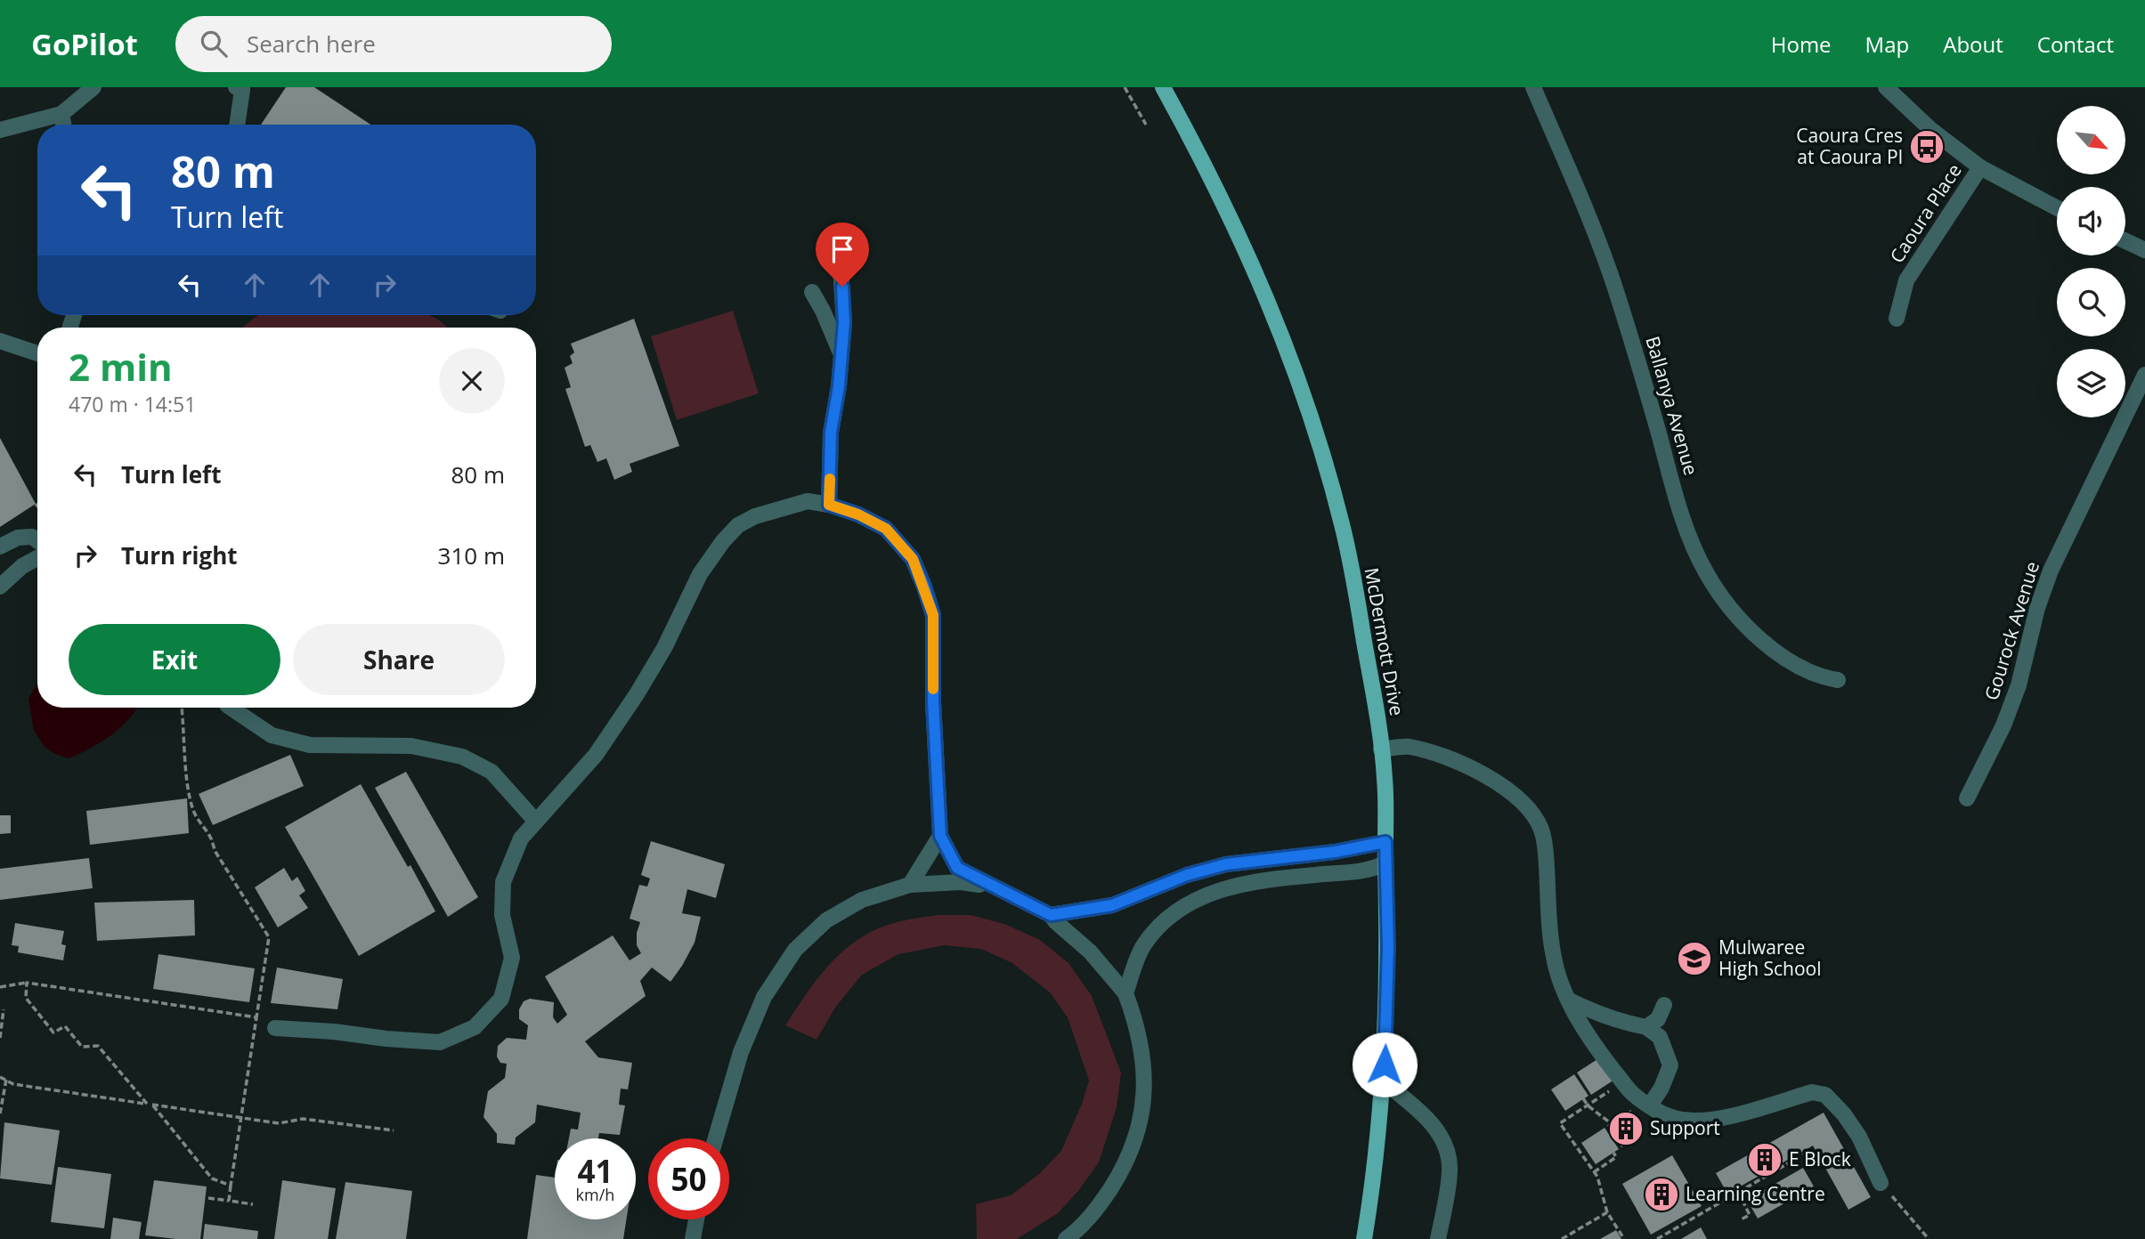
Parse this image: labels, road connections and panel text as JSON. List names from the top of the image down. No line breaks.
{"streets":{"main road":["McDermott Drive"],"street":["Caoura Place","Ballanya Avenue","Gourock Avenue"]},"places":{"bus stop":["Caoura Cres at Caoura Pl"],"school or university":["Mulwaree High School"],"building":["Support","E Block","Learning Centre"]},"north":"bottom right","page":{"header":"GoPilot","search":"Search here","nav":["Home","Map","About","Contact"],"turn":["80 m","Turn left"],"heading":["2 min","470 m · 14:51"],"list":[{"name":"Turn left","value":"80 m"},{"name":"Turn right","value":"310 m"}],"buttons":["Exit","Share"],"speed":"41 km/h","limit":"50"}}
